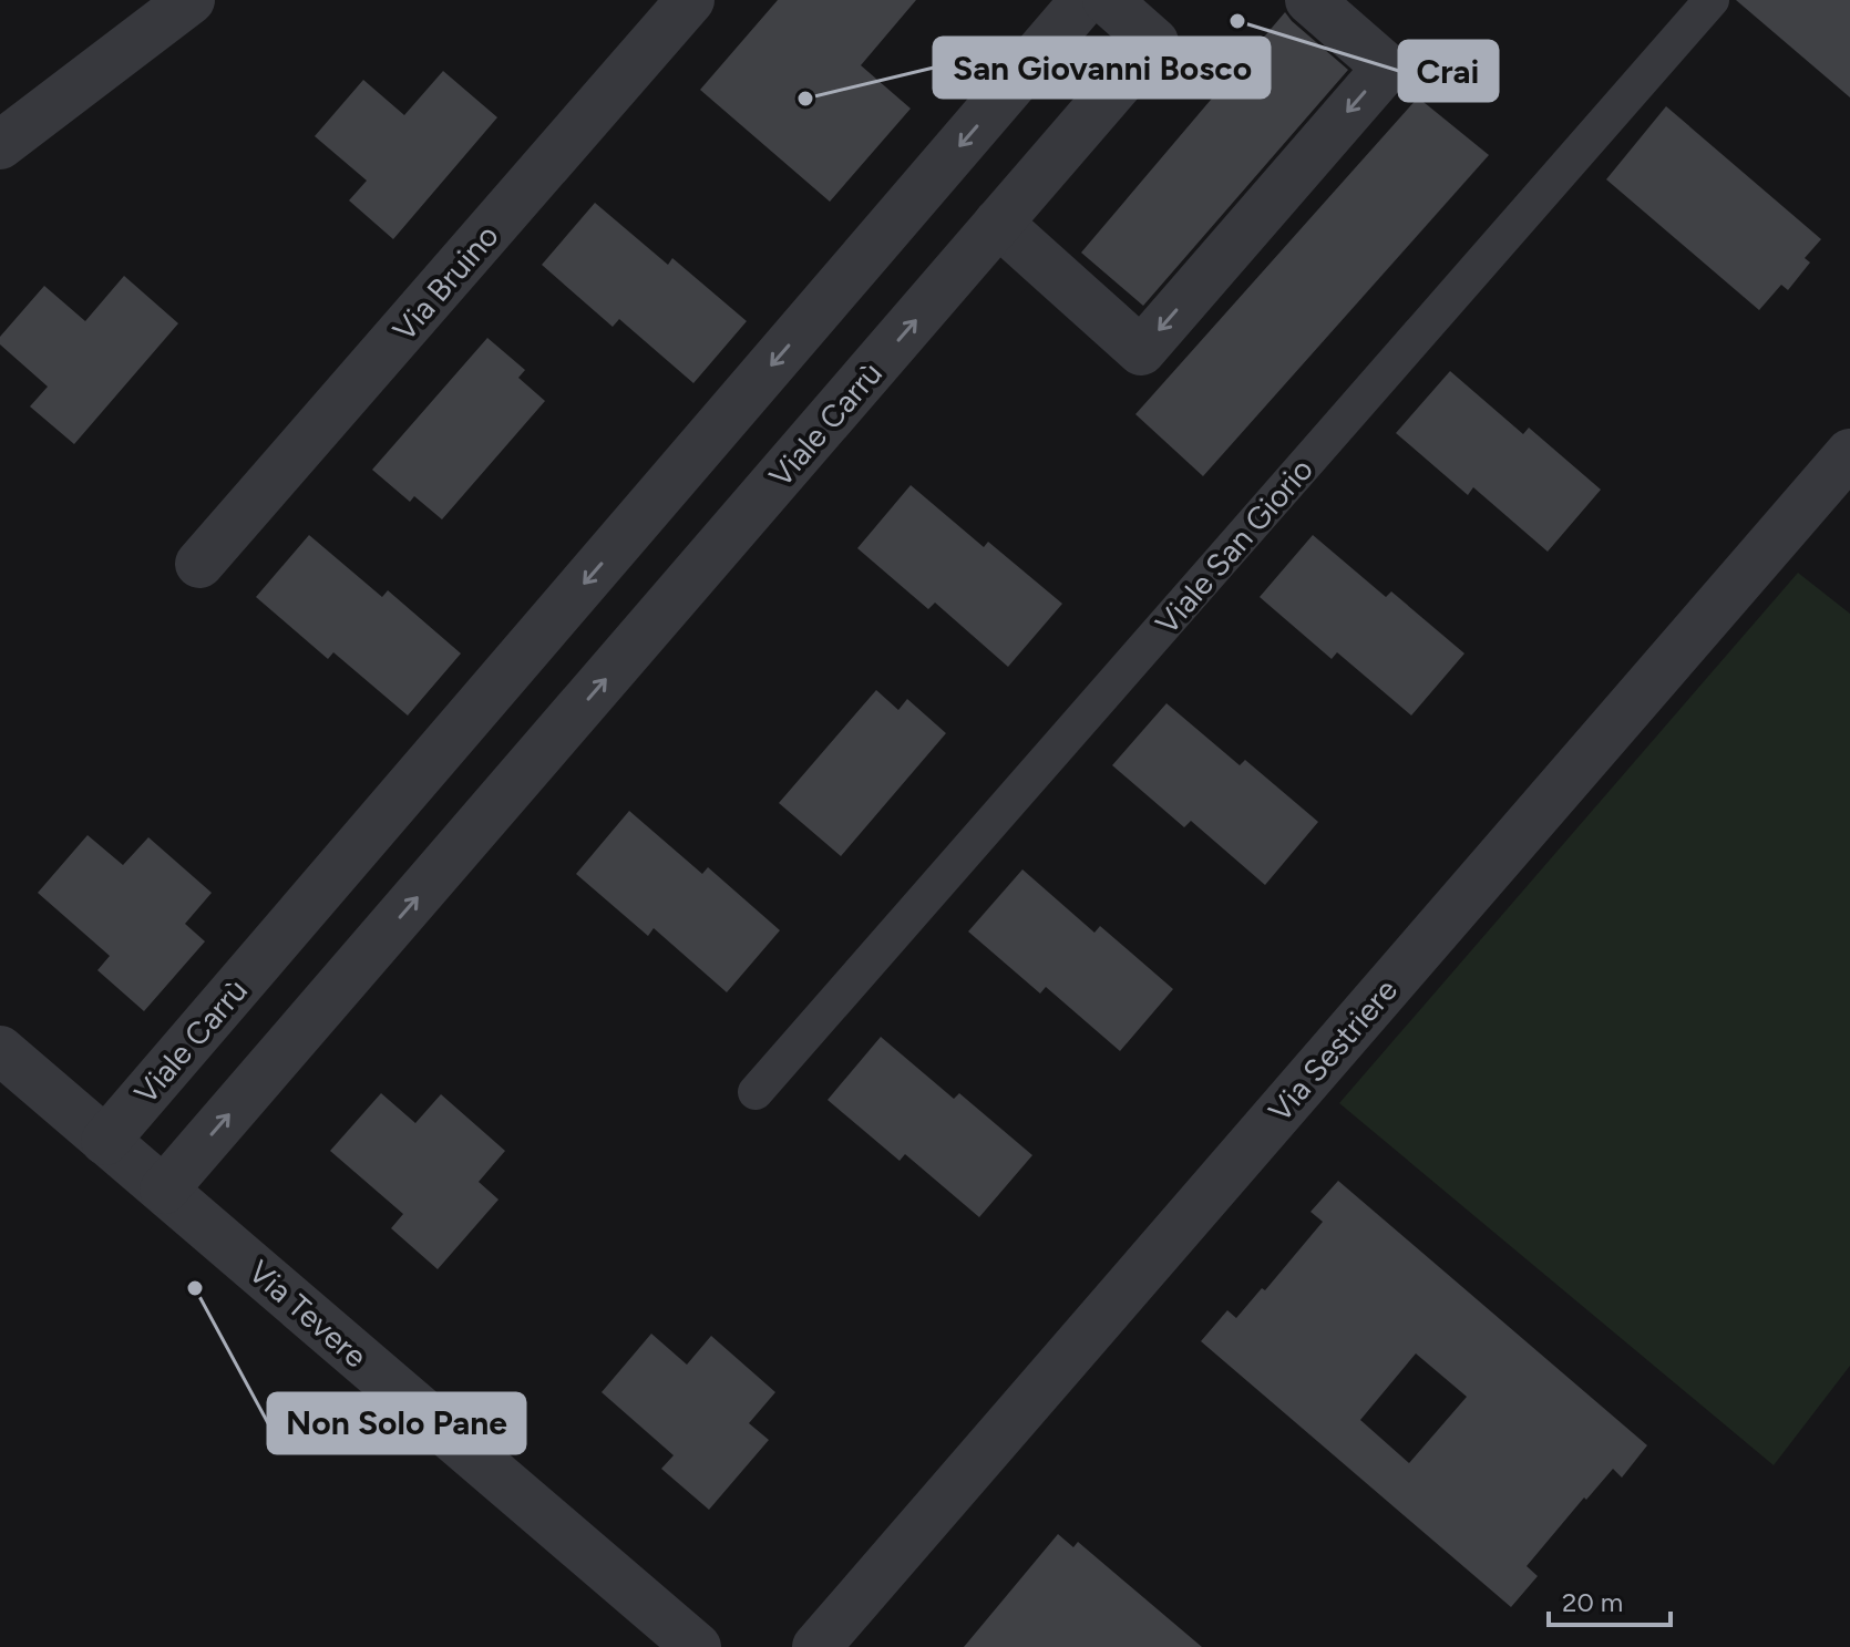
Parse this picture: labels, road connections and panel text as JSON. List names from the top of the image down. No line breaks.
{"streets":{"street":["Via Bruino","Viale Carrù","Viale San Giorio","Via Sestriere","Via Tevere"]},"crossings":[["Viale Carrù","Via Tevere"]],"places":["Crai","San Giovanni Bosco","Non Solo Pane"],"scale_bar":"20 m"}
